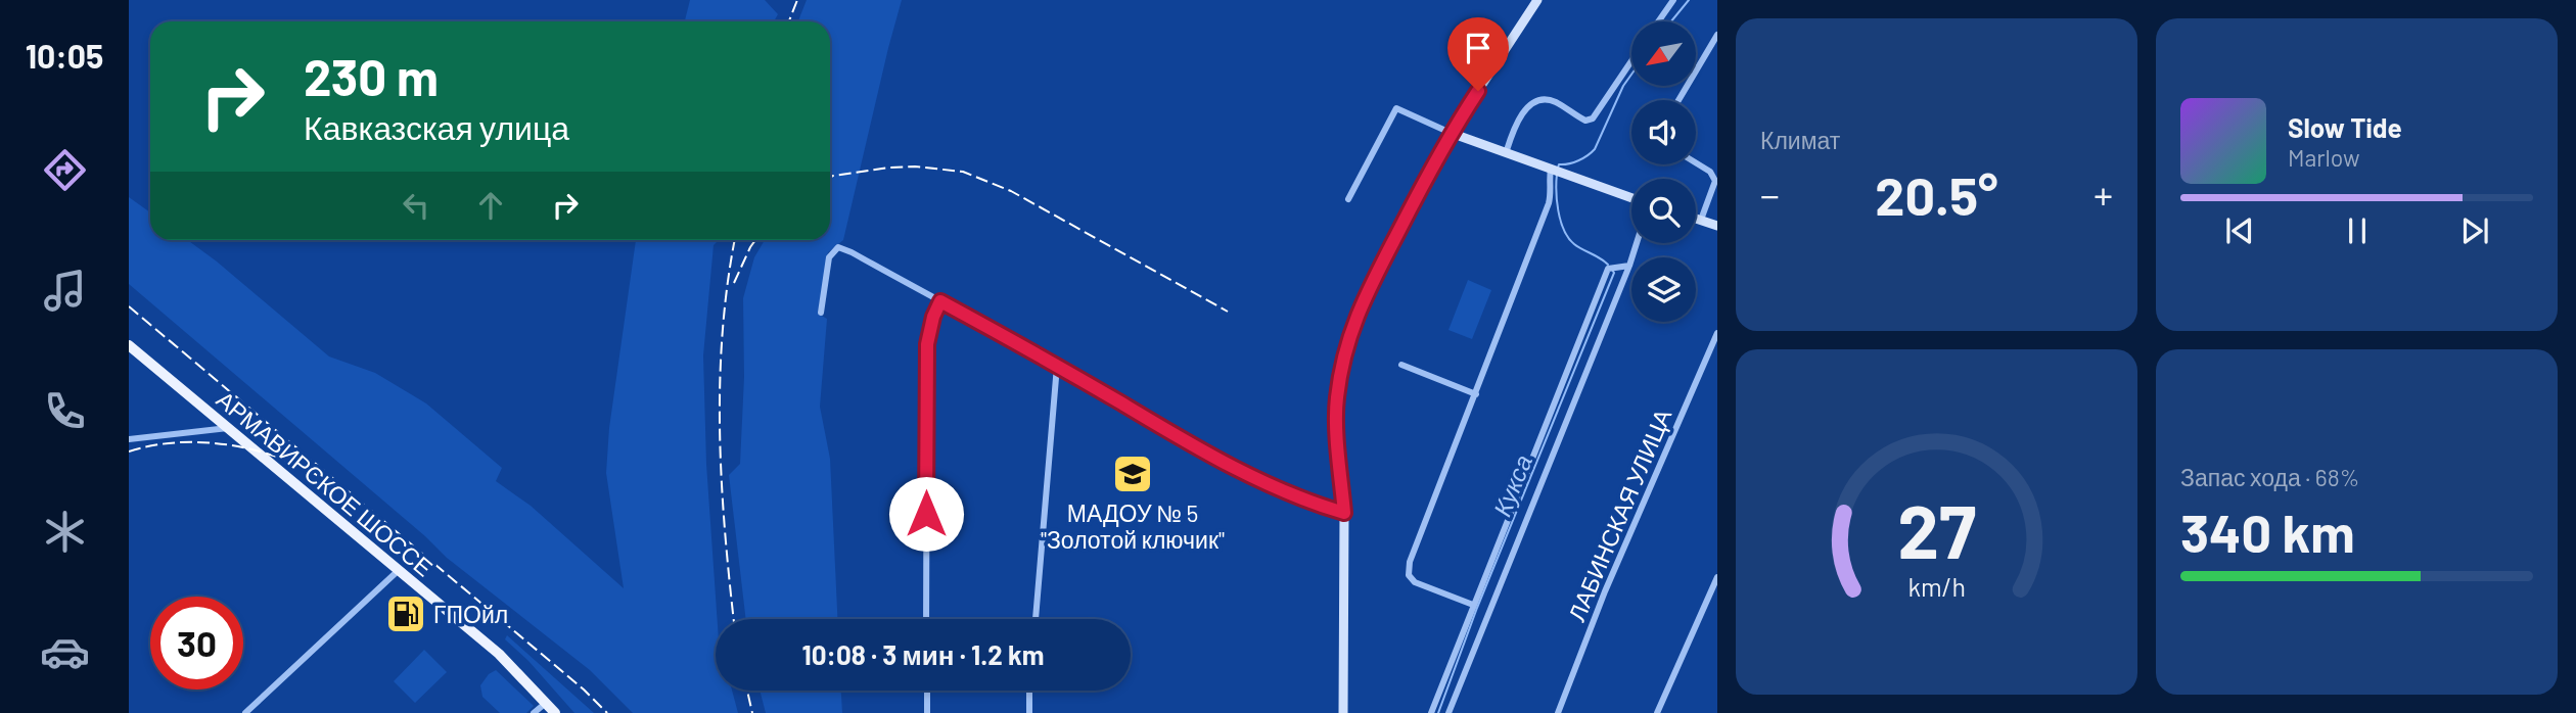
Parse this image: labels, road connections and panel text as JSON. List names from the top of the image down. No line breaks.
{"streets":{"main road":["АРМАВИРСКОЕ ШОССЕ"],"street":["ЛАБИНСКАЯ УЛИЦА"]},"water":["Кукса"],"places":{"school or university":["МАДОУ № 5 \"Золотой ключик\""],"fuel station":["ГПОйл"]},"north":"bottom left","page":{"tabs":"10:05","tile":["Климат",["Запас хода · 68%","340 km"]],"turn":["230 m","Кавказская улица"],"song":["Slow Tide","Marlow"],"heat":["−","20.5°","+"],"limit":"30","trip":"10:08 · 3 мин · 1.2 km","gauge":["27","km/h"]}}
